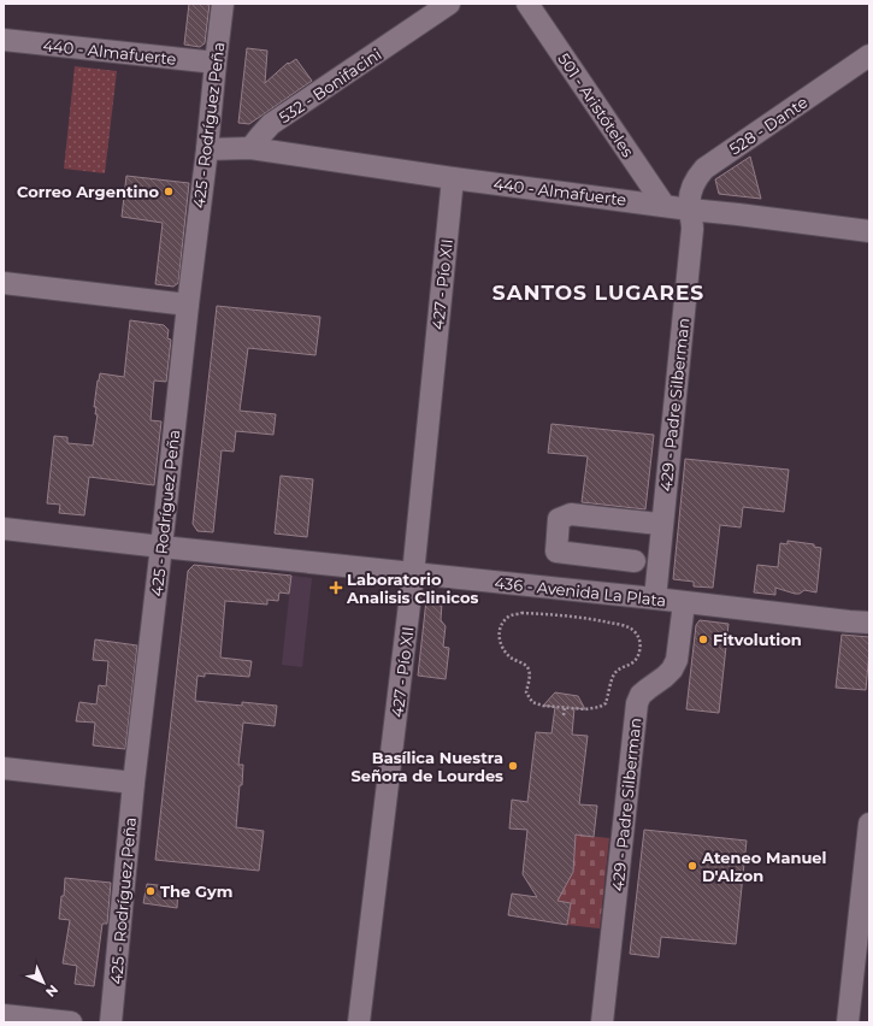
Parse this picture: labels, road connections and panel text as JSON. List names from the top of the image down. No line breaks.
{"streets":{"street":["440 - Almafuerte","532 - Bonifacini","501 - Aristóteles","425 - Rodríguez Peña","528 - Dante","427 - Pío XII","429 - Padre Silberman","436 - Avenida La Plata"]},"crossings":[["440 - Almafuerte","532 - Bonifacini"],["440 - Almafuerte","501 - Aristóteles"],["440 - Almafuerte","425 - Rodríguez Peña"],["440 - Almafuerte","528 - Dante"],["440 - Almafuerte","427 - Pío XII"],["440 - Almafuerte","429 - Padre Silberman"],["425 - Rodríguez Peña","436 - Avenida La Plata"],["528 - Dante","429 - Padre Silberman"],["427 - Pío XII","436 - Avenida La Plata"],["429 - Padre Silberman","436 - Avenida La Plata"]],"districts":["SANTOS LUGARES"],"places":{"other":["Correo Argentino","Fitvolution","Basílica Nuestra Señora de Lourdes","Ateneo Manuel D'Alzon","The Gym"],"health":["Laboratorio Analisis Clinicos"]},"north":"bottom right"}
